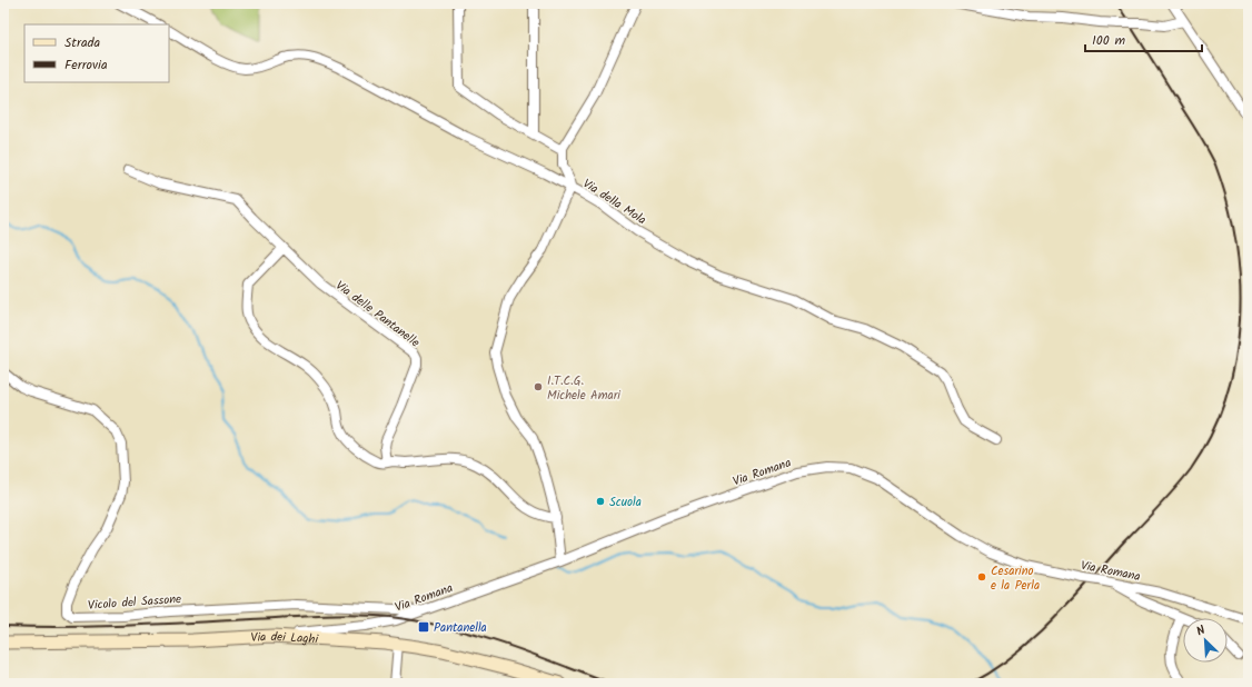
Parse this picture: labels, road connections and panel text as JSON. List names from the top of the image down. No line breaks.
{"streets":{"main road":["Via dei Laghi"],"street":["Via della Mola","Via delle Pantanelle","Via Romana","Vicolo del Sassone"]},"crossings":[["Via Romana","Vicolo del Sassone"],["Via Romana","Via dei Laghi"]],"places":{"other":["I.T.C.G. Michele Amari","Scuola","Cesarino e la Perla"],"transit":["Pantanella"]},"legend":["Strada","Ferrovia"],"scale_bar":"100 m","north":"top left"}
